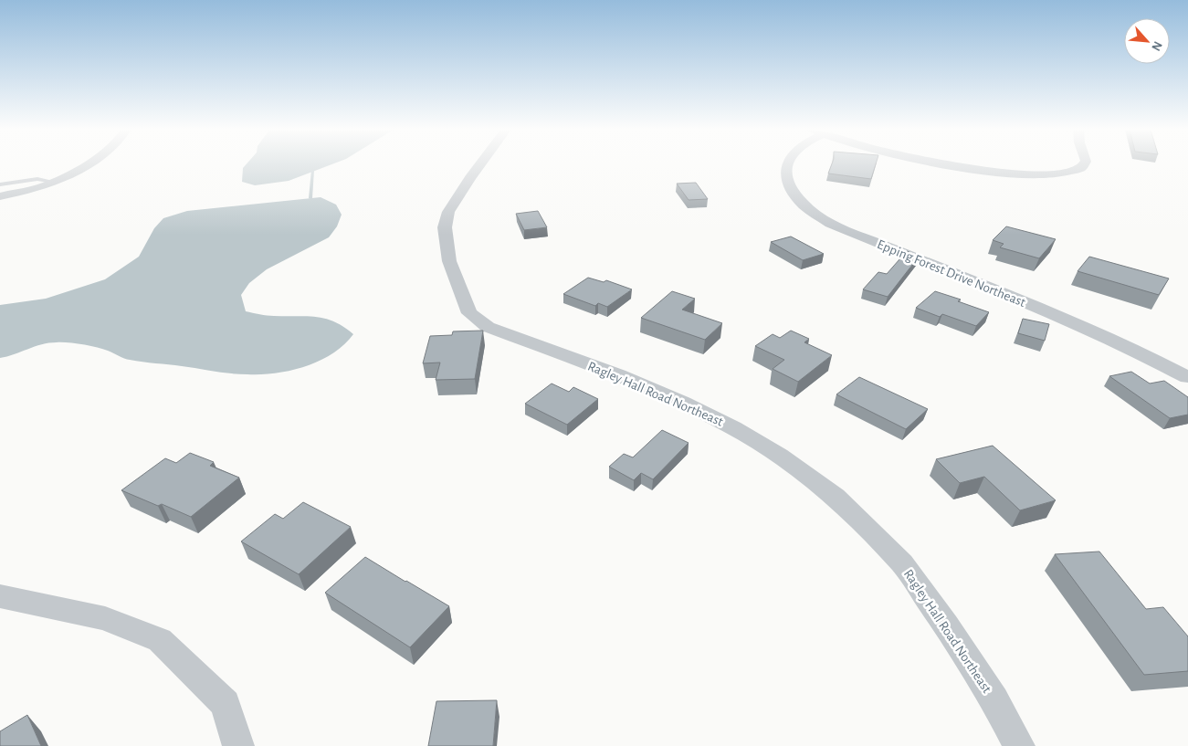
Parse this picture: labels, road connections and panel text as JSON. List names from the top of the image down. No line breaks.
{"streets":{"street":["Epping Forest Drive Northeast","Ragley Hall Road Northeast"]},"north":"bottom right"}
